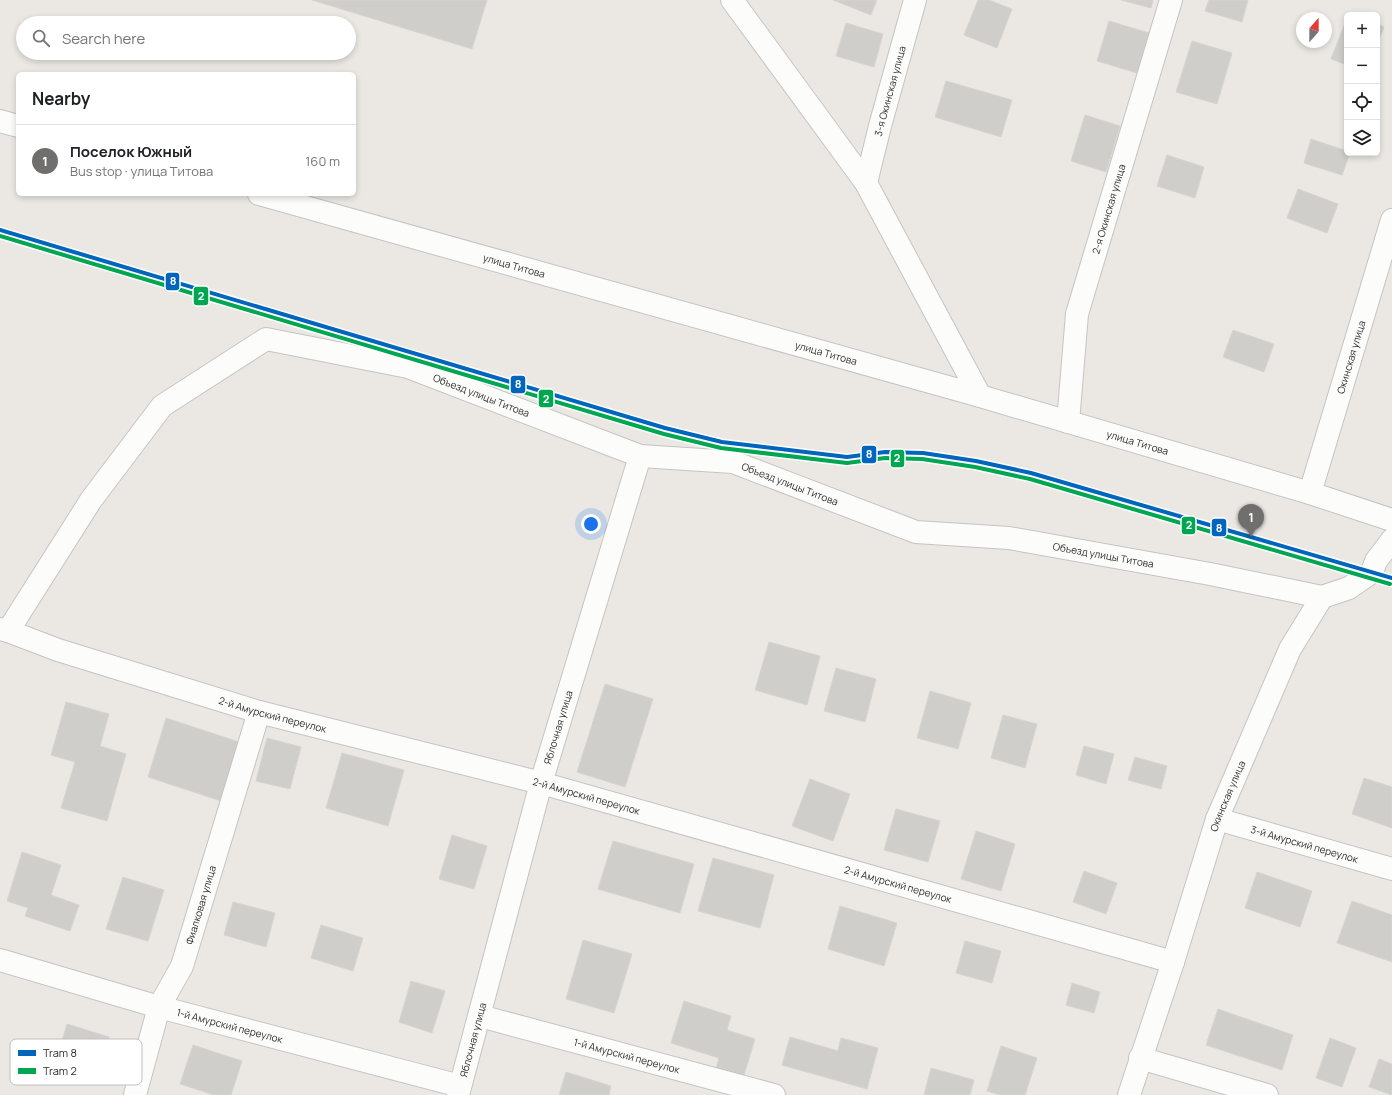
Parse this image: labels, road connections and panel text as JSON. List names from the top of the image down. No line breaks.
{"streets":{"street":["3-я Окинская улица","2-я Окинская улица","улица Титова","Окинская улица","Объезд улицы Титова","2-й Амурский переулок","Яблочная улица","3-й Амурский переулок","Фиалковая улица","1-й Амурский переулок"]},"crossings":[["2-я Окинская улица","улица Титова"],["улица Титова","Окинская улица"],["Окинская улица","Объезд улицы Титова"],["Окинская улица","2-й Амурский переулок"],["Окинская улица","3-й Амурский переулок"],["Объезд улицы Титова","2-й Амурский переулок"],["Объезд улицы Титова","Яблочная улица"],["2-й Амурский переулок","Яблочная улица"],["2-й Амурский переулок","Фиалковая улица"],["Яблочная улица","1-й Амурский переулок"],["Фиалковая улица","1-й Амурский переулок"]],"lines":["tram line 8","tram line 2"],"legend":["Tram 8","Tram 2"],"north":"top","page":{"map_buttons":["+","−"],"search":"Search here","heading":"Nearby","list":[{"mark":"1","name":"Поселок Южный","note":"Bus stop · улица Титова","value":"160 m"}],"pins":"1"}}
